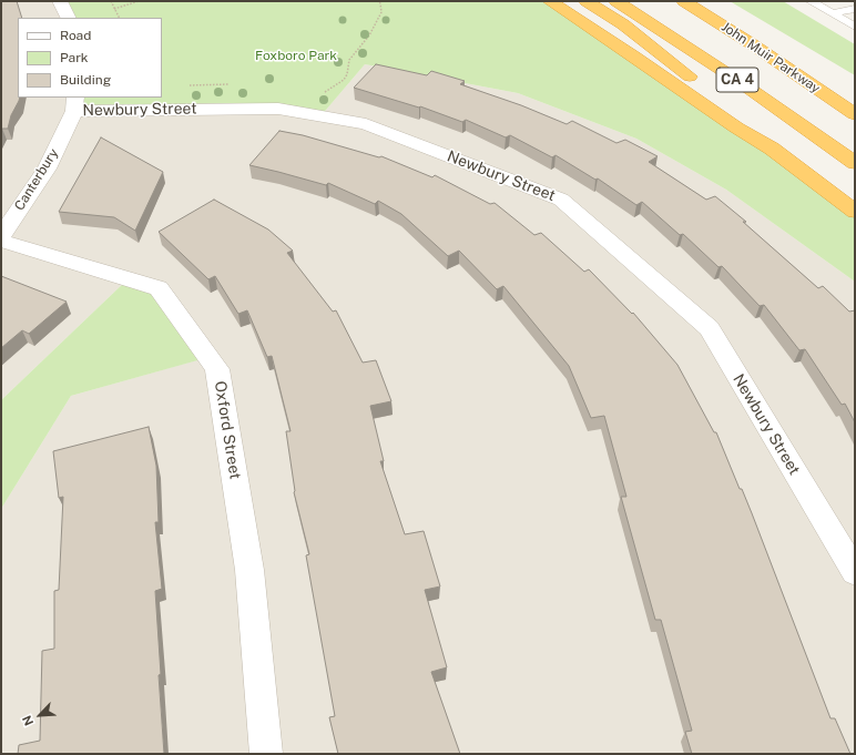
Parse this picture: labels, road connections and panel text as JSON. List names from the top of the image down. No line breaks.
{"streets":{"highway":["John Muir Parkway","CA 4"],"street":["Newbury Street","Canterbury","Oxford Street"]},"crossings":[["Newbury Street","Canterbury"]],"parks":["Foxboro Park"],"legend":["Road","Park","Building"],"north":"bottom left"}
